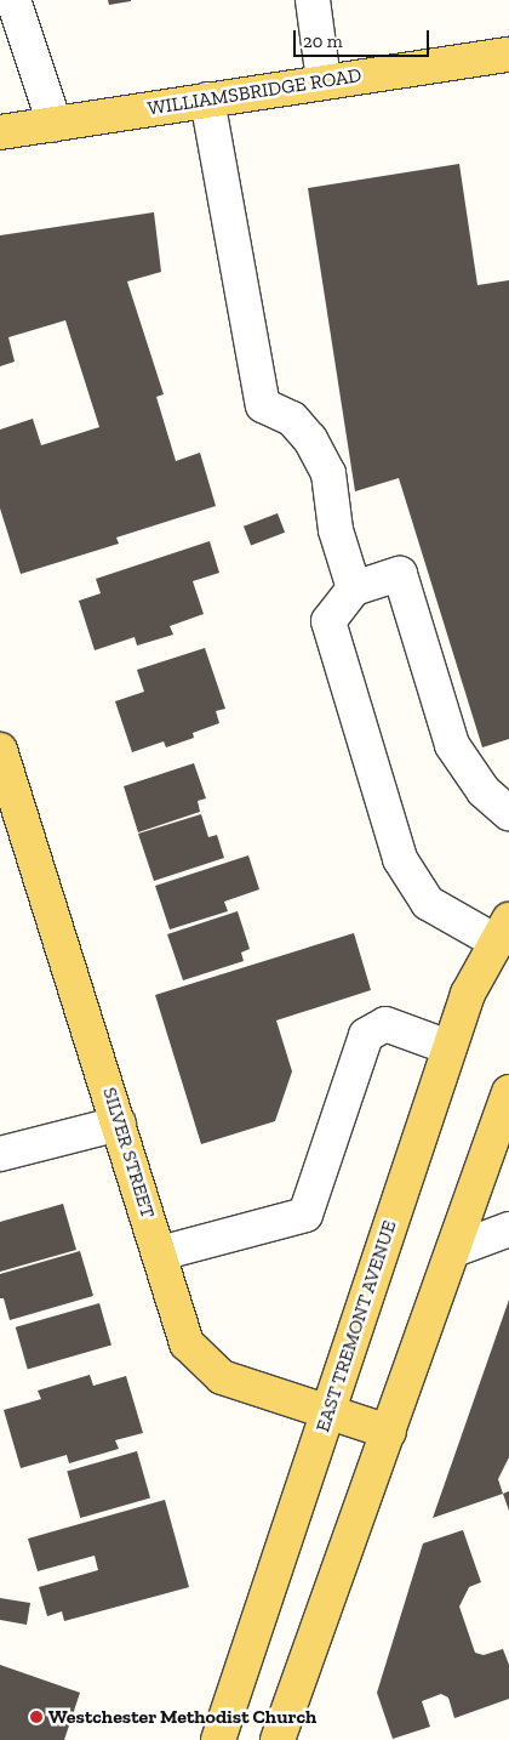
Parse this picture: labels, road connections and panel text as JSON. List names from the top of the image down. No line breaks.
{"streets":{"main road":["WILLIAMSBRIDGE ROAD","SILVER STREET","EAST TREMONT AVENUE"]},"crossings":[["SILVER STREET","EAST TREMONT AVENUE"]],"places":["Westchester Methodist Church"],"scale_bar":"20 m"}
